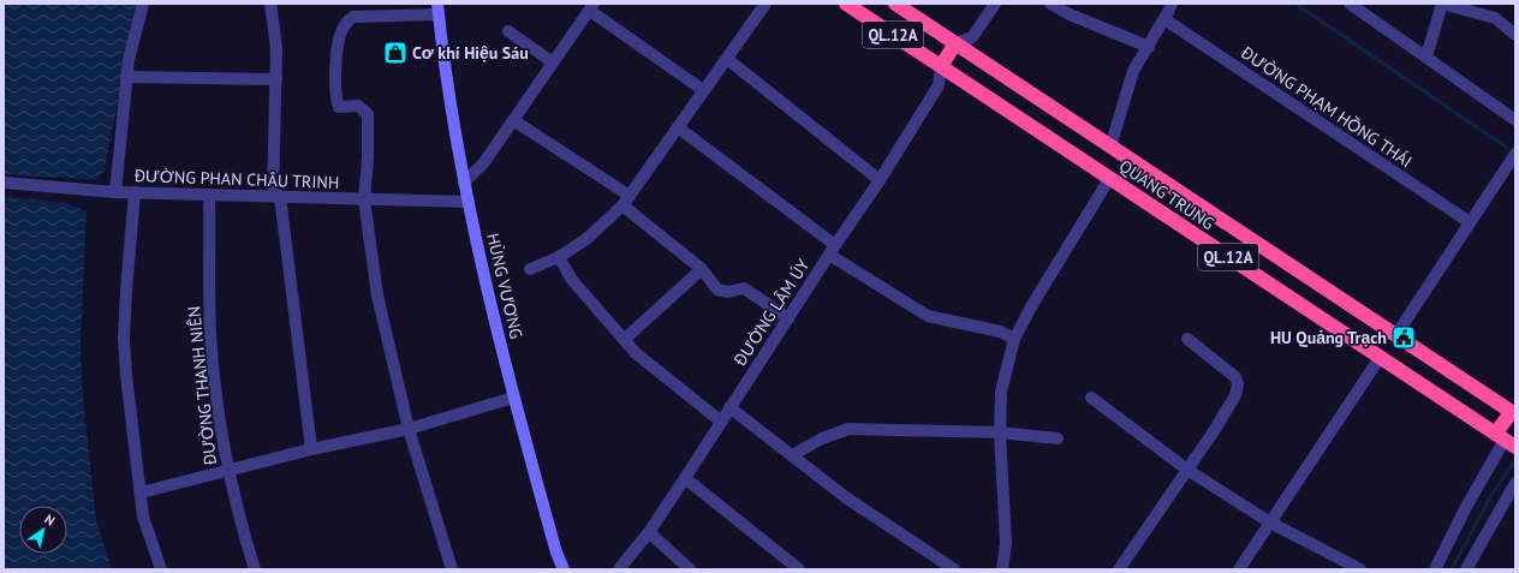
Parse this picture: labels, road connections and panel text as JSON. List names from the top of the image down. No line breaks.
{"streets":{"highway":["QL.12A","QUANG TRUNG"],"street":["ĐƯỜNG PHẠM HỒNG THÁI","ĐƯỜNG PHAN CHÂU TRINH","HÙNG VƯƠNG","ĐƯỜNG LÂM ÚY","ĐƯỜNG THANH NIÊN"]},"crossings":[["ĐƯỜNG PHAN CHÂU TRINH","HÙNG VƯƠNG"],["ĐƯỜNG PHAN CHÂU TRINH","ĐƯỜNG THANH NIÊN"],["QUANG TRUNG","ĐƯỜNG LÂM ÚY"]],"places":{"shop":["Cơ khí Hiệu Sáu"],"public building":["HU Quảng Trạch"]},"north":"top right"}
